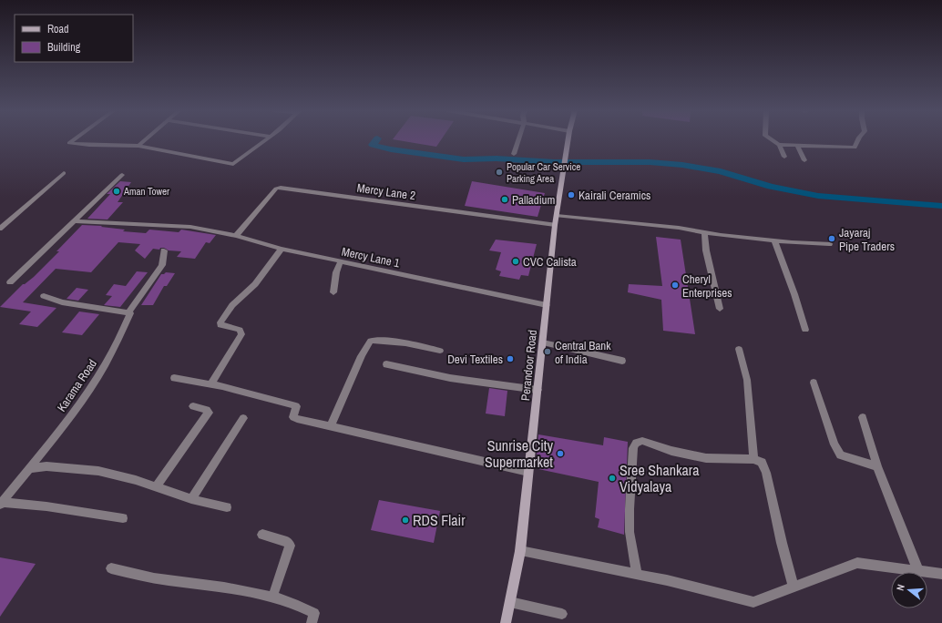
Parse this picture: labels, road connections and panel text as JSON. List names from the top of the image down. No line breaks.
{"streets":{"main road":["Perandoor Road"],"street":["Mercy Lane 2","Mercy Lane 1","Karama Road"]},"crossings":[["Mercy Lane 2","Mercy Lane 1"],["Mercy Lane 2","Perandoor Road"],["Mercy Lane 1","Perandoor Road"]],"places":["Popular Car Service Parking Area","Aman Tower","Kairali Ceramics","Palladium","Jayaraj Pipe Traders","CVC Calista","Cheryl Enterprises","Central Bank of India","Devi Textiles","Sunrise City Supermarket","Sree Shankara Vidyalaya","RDS Flair"],"legend":["Road","Building"],"north":"left"}
